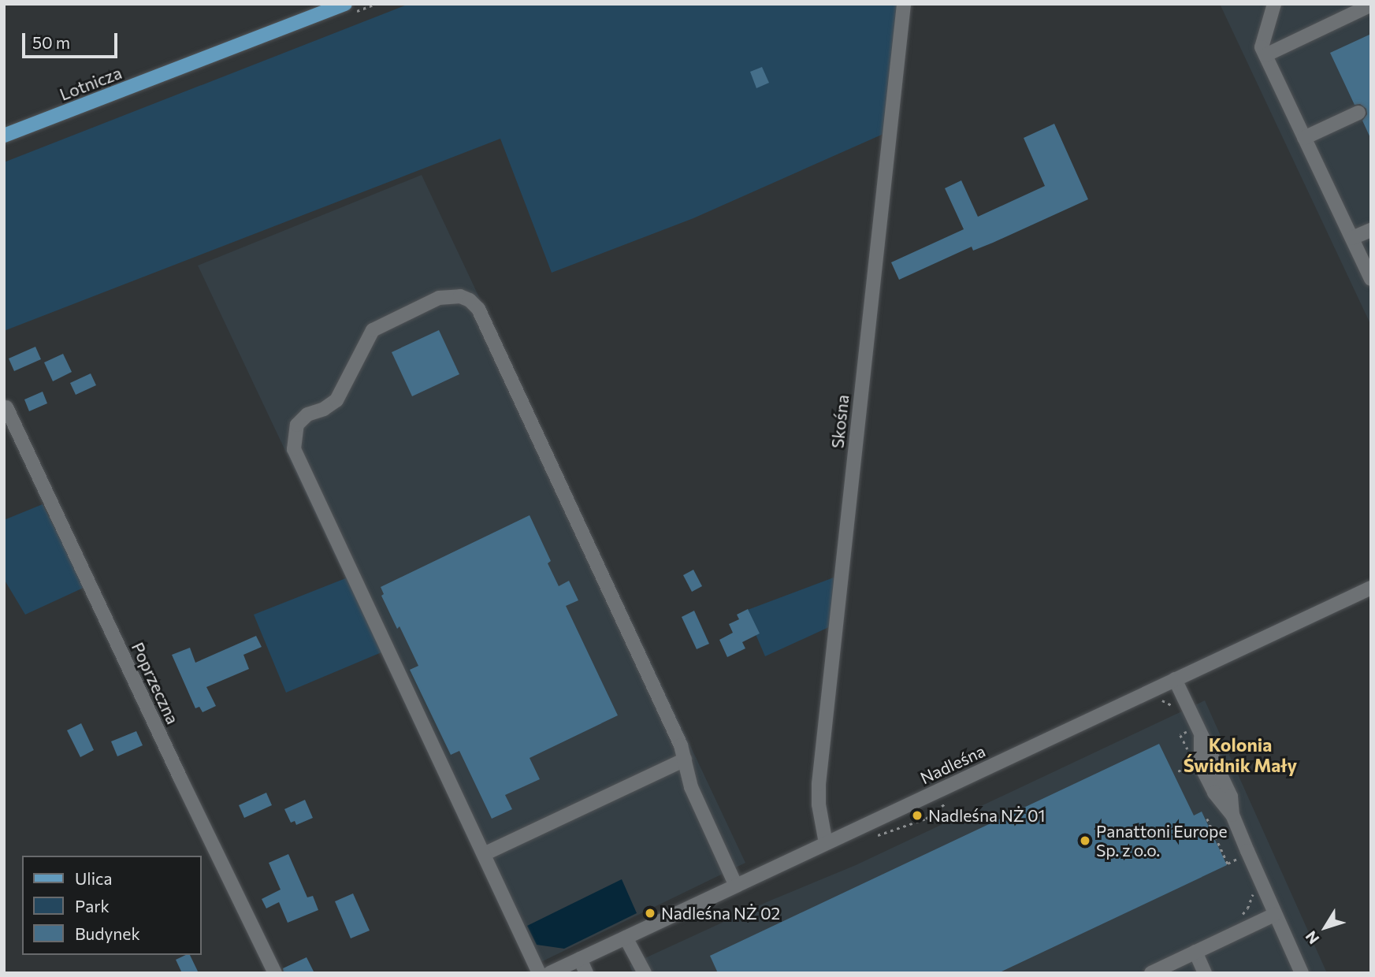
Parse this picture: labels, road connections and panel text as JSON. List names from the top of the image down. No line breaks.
{"streets":{"main road":["Lotnicza"],"street":["Skośna","Poprzeczna","Nadleśna"]},"crossings":[["Skośna","Nadleśna"]],"districts":["Kolonia Świdnik Mały"],"places":["Nadleśna NŻ 01","Panattoni Europe Sp. z o.o.","Nadleśna NŻ 02"],"legend":["Ulica","Park","Budynek"],"scale_bar":"50 m","north":"bottom left"}
